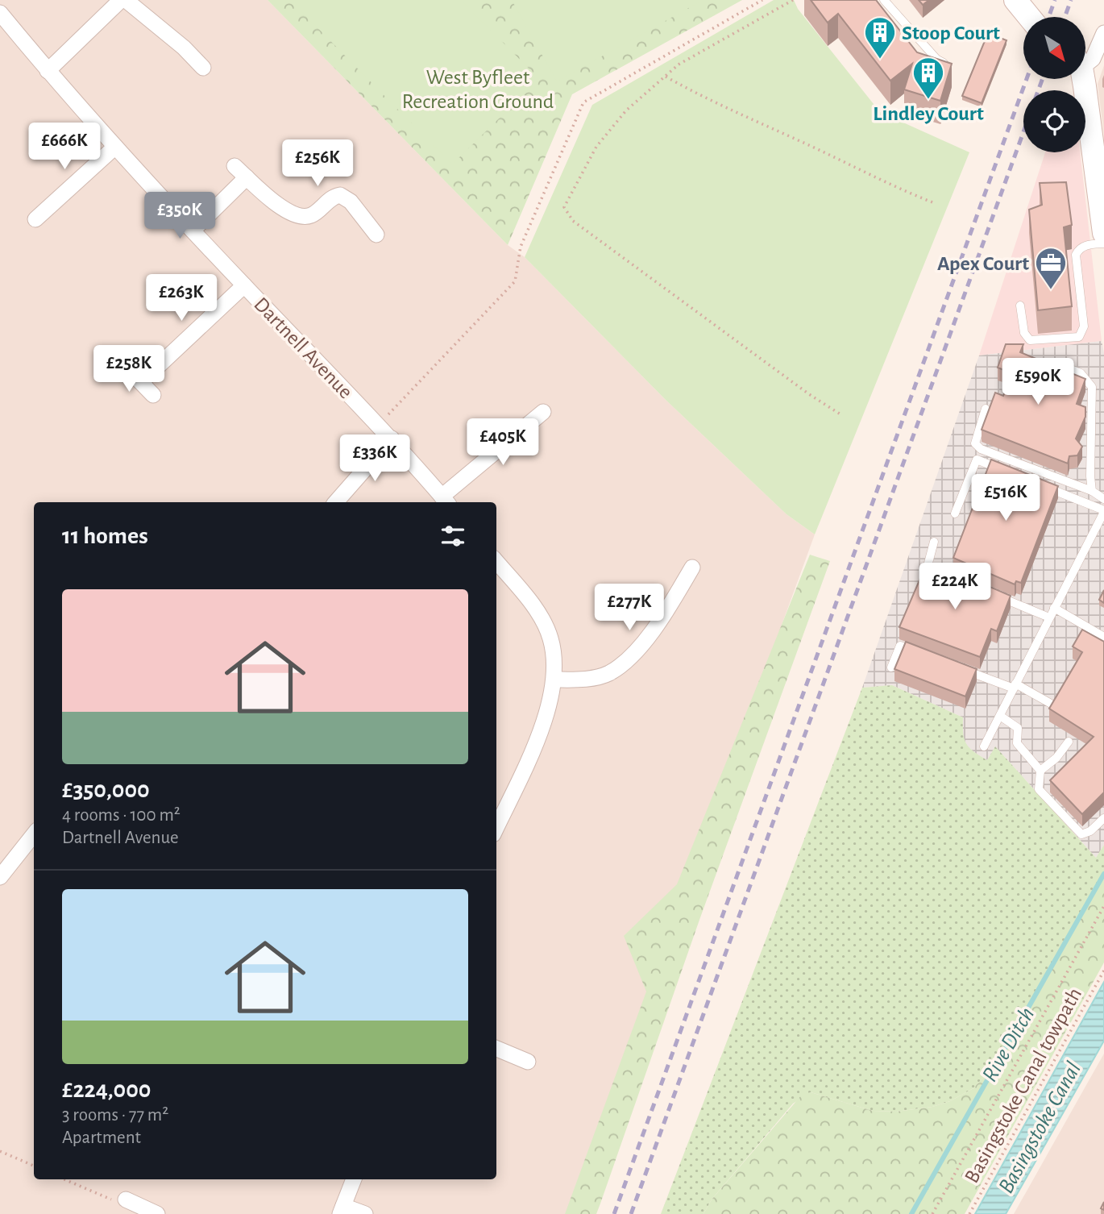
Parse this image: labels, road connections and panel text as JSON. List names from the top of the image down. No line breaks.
{"streets":{"street":["Dartnell Avenue"],"path":["Basingstoke Canal towpath"]},"water":["Rive Ditch","Basingstoke Canal"],"parks":["West Byfleet Recreation Ground"],"places":{"building":["Stoop Court","Lindley Court"],"office":["Apex Court"]},"north":"bottom right","page":{"price":["£666K","£256K","£350K","£263K","£258K","£590K","£405K","£336K","£516K","£224K","£277K"],"heading":"11 homes","list":[{"name":"£350,000","note":"4 rooms · 100 m² · Dartnell Avenue"},{"name":"£224,000","note":"3 rooms · 77 m² · Apartment"}]}}
